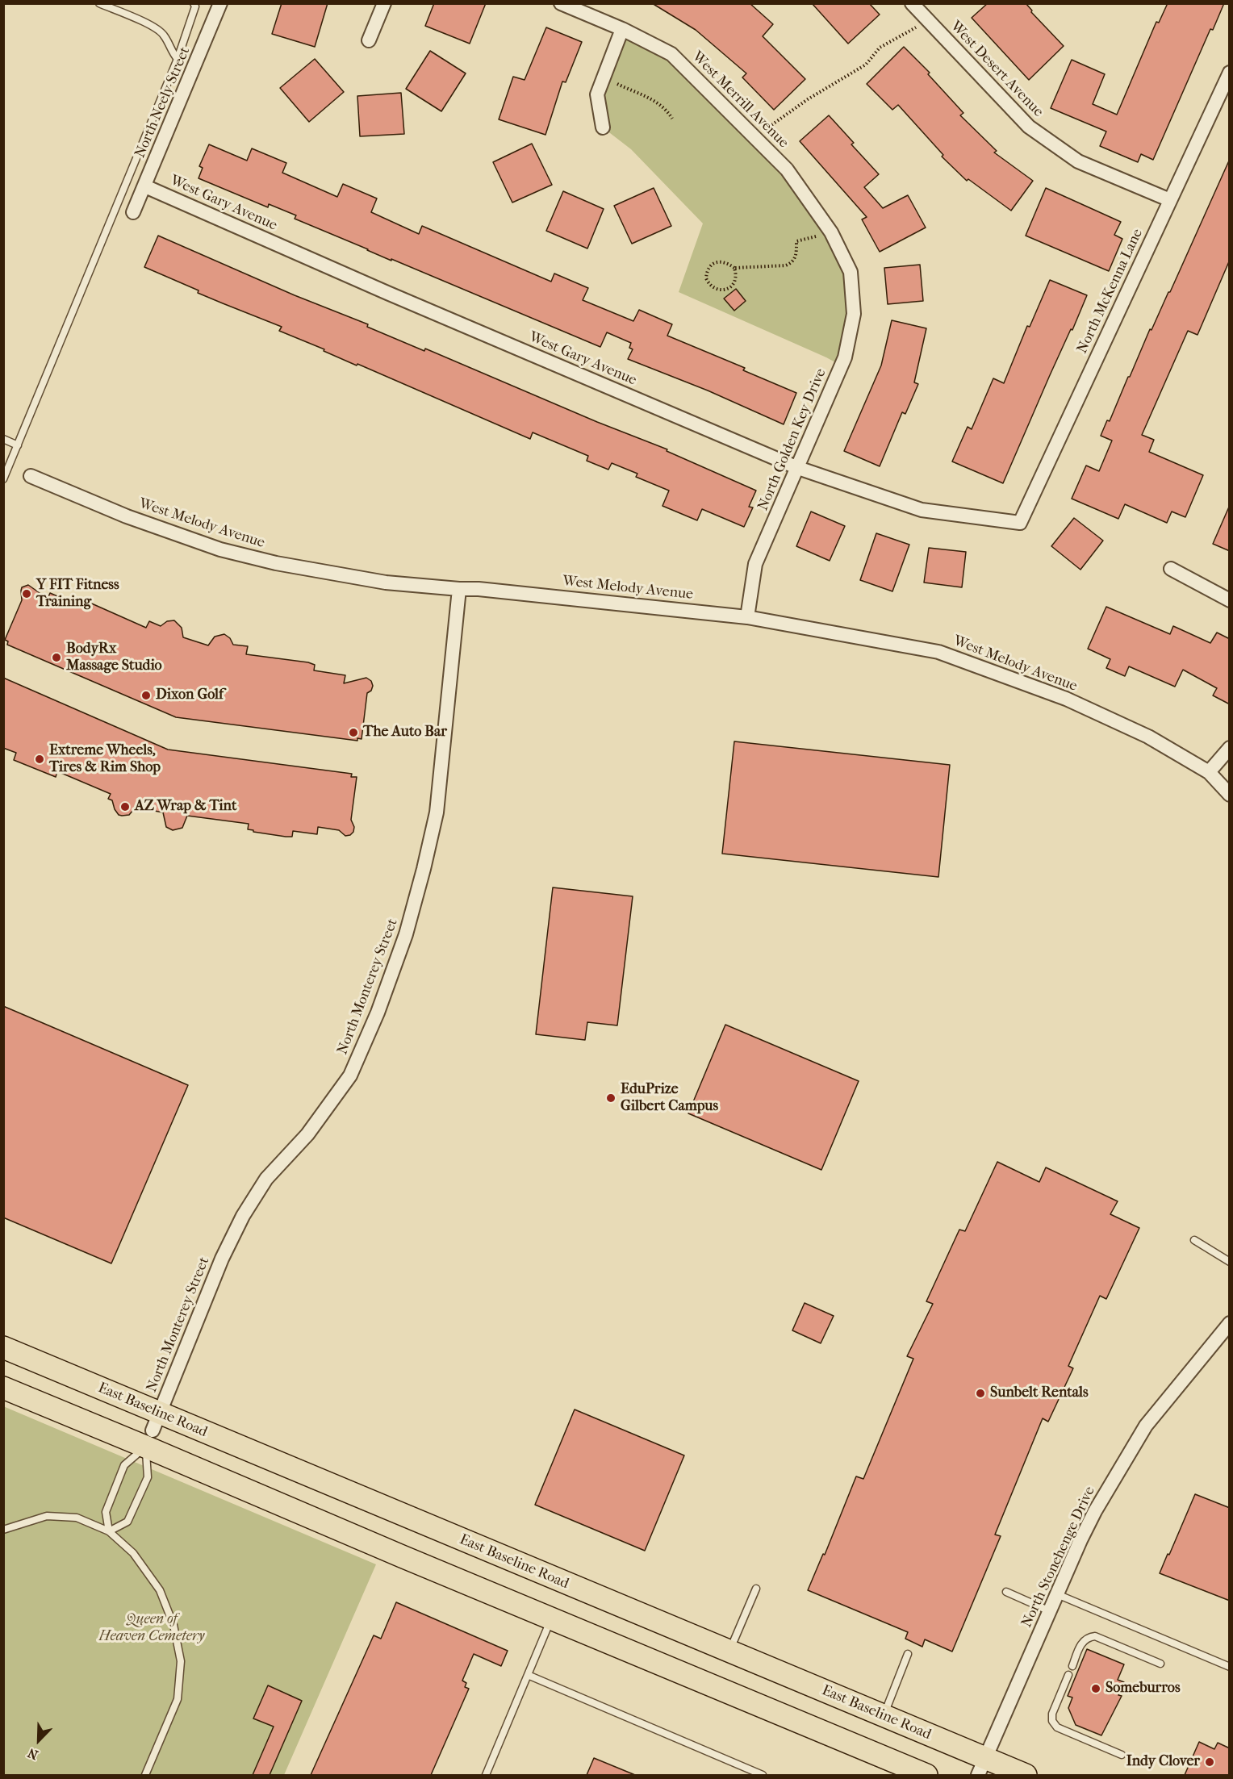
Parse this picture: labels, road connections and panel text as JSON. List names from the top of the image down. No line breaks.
{"streets":{"main road":["East Baseline Road"],"street":["West Desert Avenue","West Merrill Avenue","North Neely Street","West Gary Avenue","North McKenna Lane","North Golden Key Drive","West Melody Avenue","North Monterey Street","North Stonehenge Drive"]},"crossings":[["West Desert Avenue","North McKenna Lane"],["West Merrill Avenue","North Golden Key Drive"],["North Neely Street","West Gary Avenue"],["West Gary Avenue","North McKenna Lane"],["West Gary Avenue","North Golden Key Drive"],["North Golden Key Drive","West Melody Avenue"],["West Melody Avenue","North Monterey Street"],["North Monterey Street","East Baseline Road"],["East Baseline Road","North Stonehenge Drive"]],"parks":["Queen of Heaven Cemetery"],"places":["Y FIT Fitness Training","BodyRx Massage Studio","Dixon Golf","The Auto Bar","Extreme Wheels, Tires & Rim Shop","AZ Wrap & Tint","EduPrize Gilbert Campus","Sunbelt Rentals","Someburros","Indy Clover"],"north":"bottom left"}
